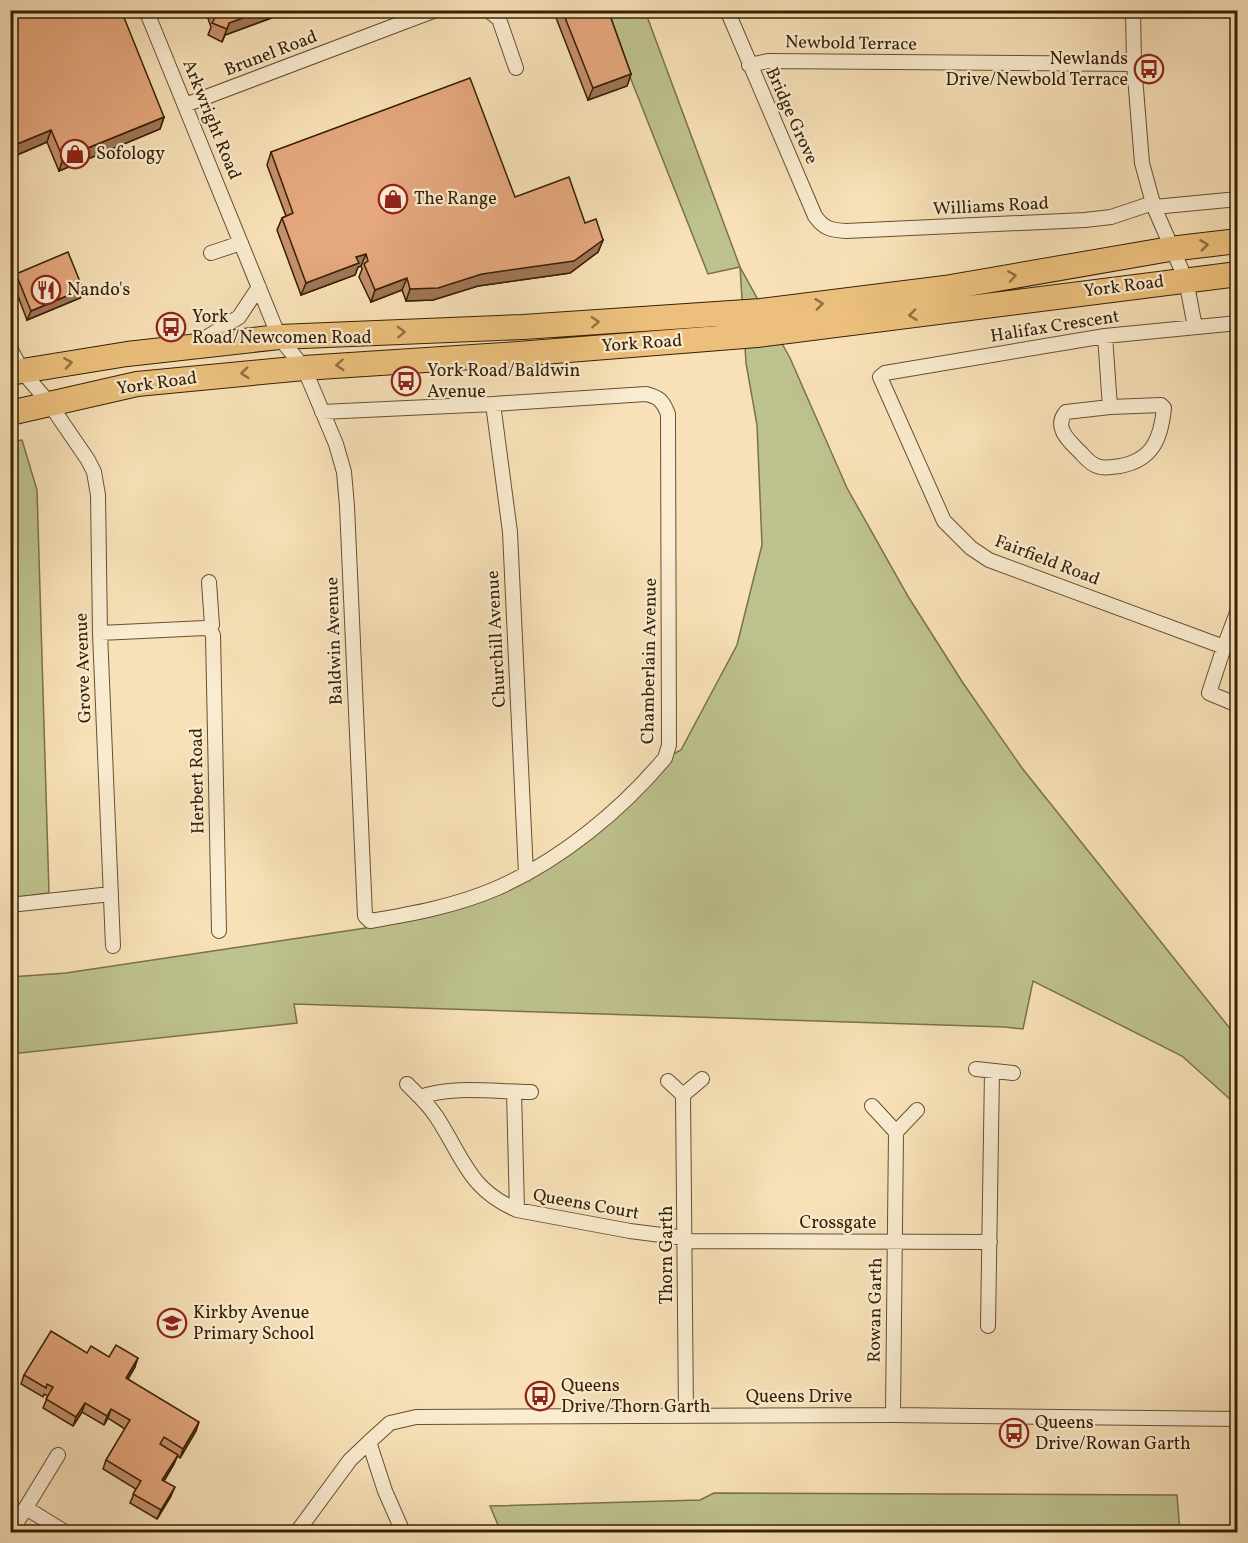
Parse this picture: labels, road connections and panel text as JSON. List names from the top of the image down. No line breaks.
{"streets":{"highway":["York Road"],"street":["Newbold Terrace","Brunel Road","Bridge Grove","Arkwright Road","Williams Road","Halifax Crescent","Fairfield Road","Churchill Avenue","Baldwin Avenue","Chamberlain Avenue","Grove Avenue","Herbert Road","Queens Court","Crossgate","Thorn Garth","Rowan Garth","Queens Drive"]},"crossings":[["Newbold Terrace","Bridge Grove"],["Brunel Road","Arkwright Road"],["Bridge Grove","Williams Road"],["Arkwright Road","York Road"],["Arkwright Road","Baldwin Avenue"],["York Road","Baldwin Avenue"],["York Road","Grove Avenue"],["Halifax Crescent","Fairfield Road"],["Churchill Avenue","Chamberlain Avenue"],["Baldwin Avenue","Chamberlain Avenue"],["Queens Court","Crossgate"],["Queens Court","Thorn Garth"],["Crossgate","Thorn Garth"],["Crossgate","Rowan Garth"],["Thorn Garth","Queens Drive"],["Rowan Garth","Queens Drive"]],"places":{"bus stop":["Newlands Drive/Newbold Terrace","York Road/Newcomen Road","York Road/Baldwin Avenue","Queens Drive/Thorn Garth","Queens Drive/Rowan Garth"],"shop":["Sofology","The Range"],"restaurant":["Nando's"],"school or university":["Kirkby Avenue Primary School"]}}
